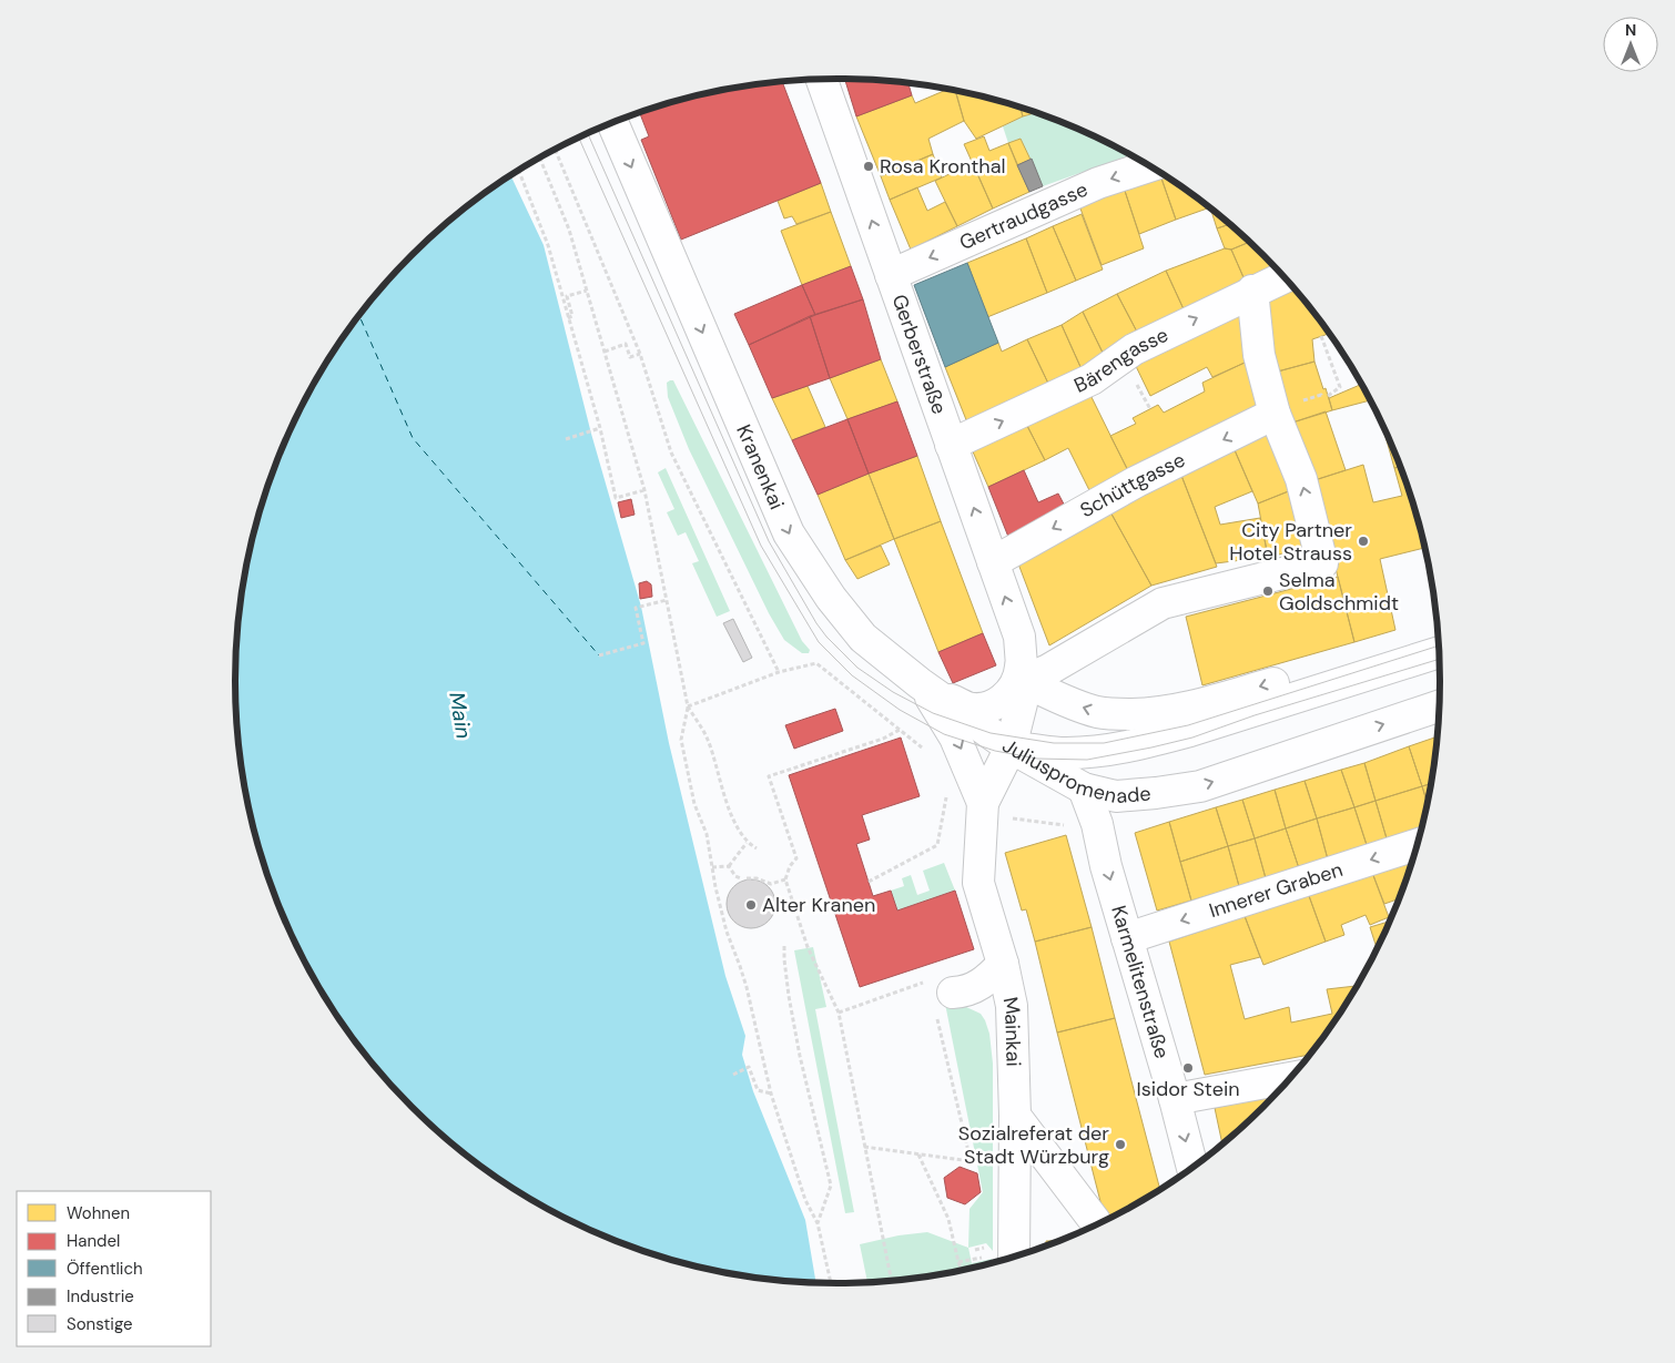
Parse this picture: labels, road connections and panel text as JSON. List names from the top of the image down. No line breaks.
{"streets":{"street":["Gertraudgasse","Gerberstraße","Bärengasse","Kranenkai","Schüttgasse","Juliuspromenade","Innerer Graben","Karmelitenstraße","Mainkai"]},"crossings":[["Gertraudgasse","Gerberstraße"],["Gerberstraße","Bärengasse"],["Gerberstraße","Kranenkai"],["Gerberstraße","Schüttgasse"],["Gerberstraße","Juliuspromenade"],["Gerberstraße","Mainkai"],["Kranenkai","Juliuspromenade"],["Kranenkai","Mainkai"],["Juliuspromenade","Karmelitenstraße"],["Juliuspromenade","Mainkai"],["Innerer Graben","Karmelitenstraße"]],"one_way":["Gertraudgasse","Gerberstraße","Bärengasse","Kranenkai"],"water":["Main"],"places":["Rosa Kronthal","City Partner Hotel Strauss","Selma Goldschmidt","Alter Kranen","Isidor Stein","Sozialreferat der Stadt Würzburg"],"legend":["Wohnen","Handel","Öffentlich","Industrie","Sonstige"],"north":"top"}
